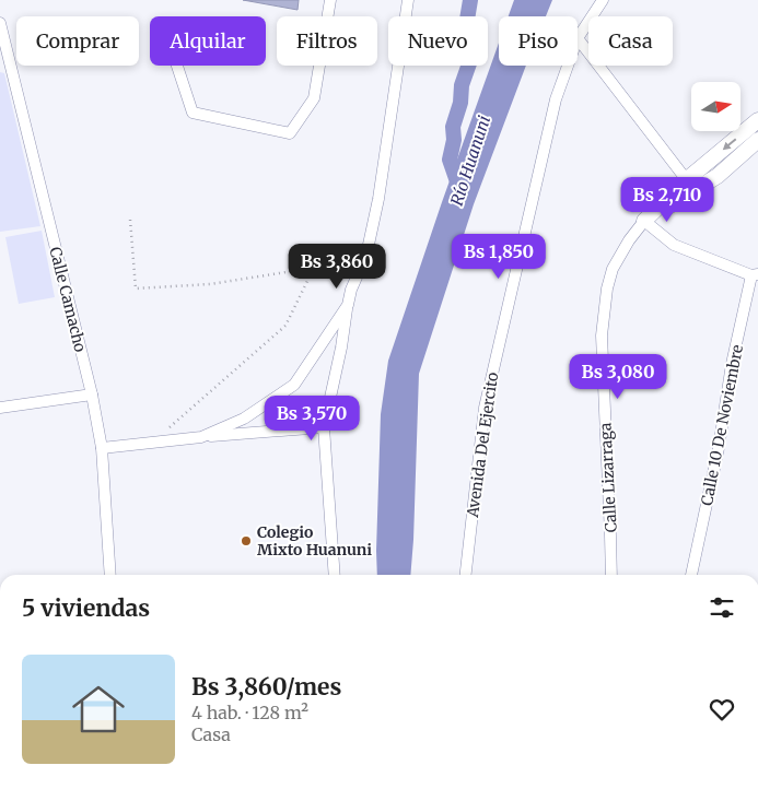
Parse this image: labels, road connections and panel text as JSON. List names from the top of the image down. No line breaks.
{"streets":{"street":["Calle Camacho","Calle 10 De Noviembre","Avenida Del Ejercito","Calle Lizarraga"]},"water":["Río Huanuni"],"places":["Colegio Mixto Huanuni"],"north":"right","page":{"chip":["Comprar","Alquilar","Filtros","Nuevo","Piso","Casa"],"price":["Bs 2,710","Bs 1,850","Bs 3,860","Bs 3,080","Bs 3,570"],"heading":"5 viviendas","list":[{"name":"Bs 3,860/mes","note":"4 hab. · 128 m² · Casa"}]}}
